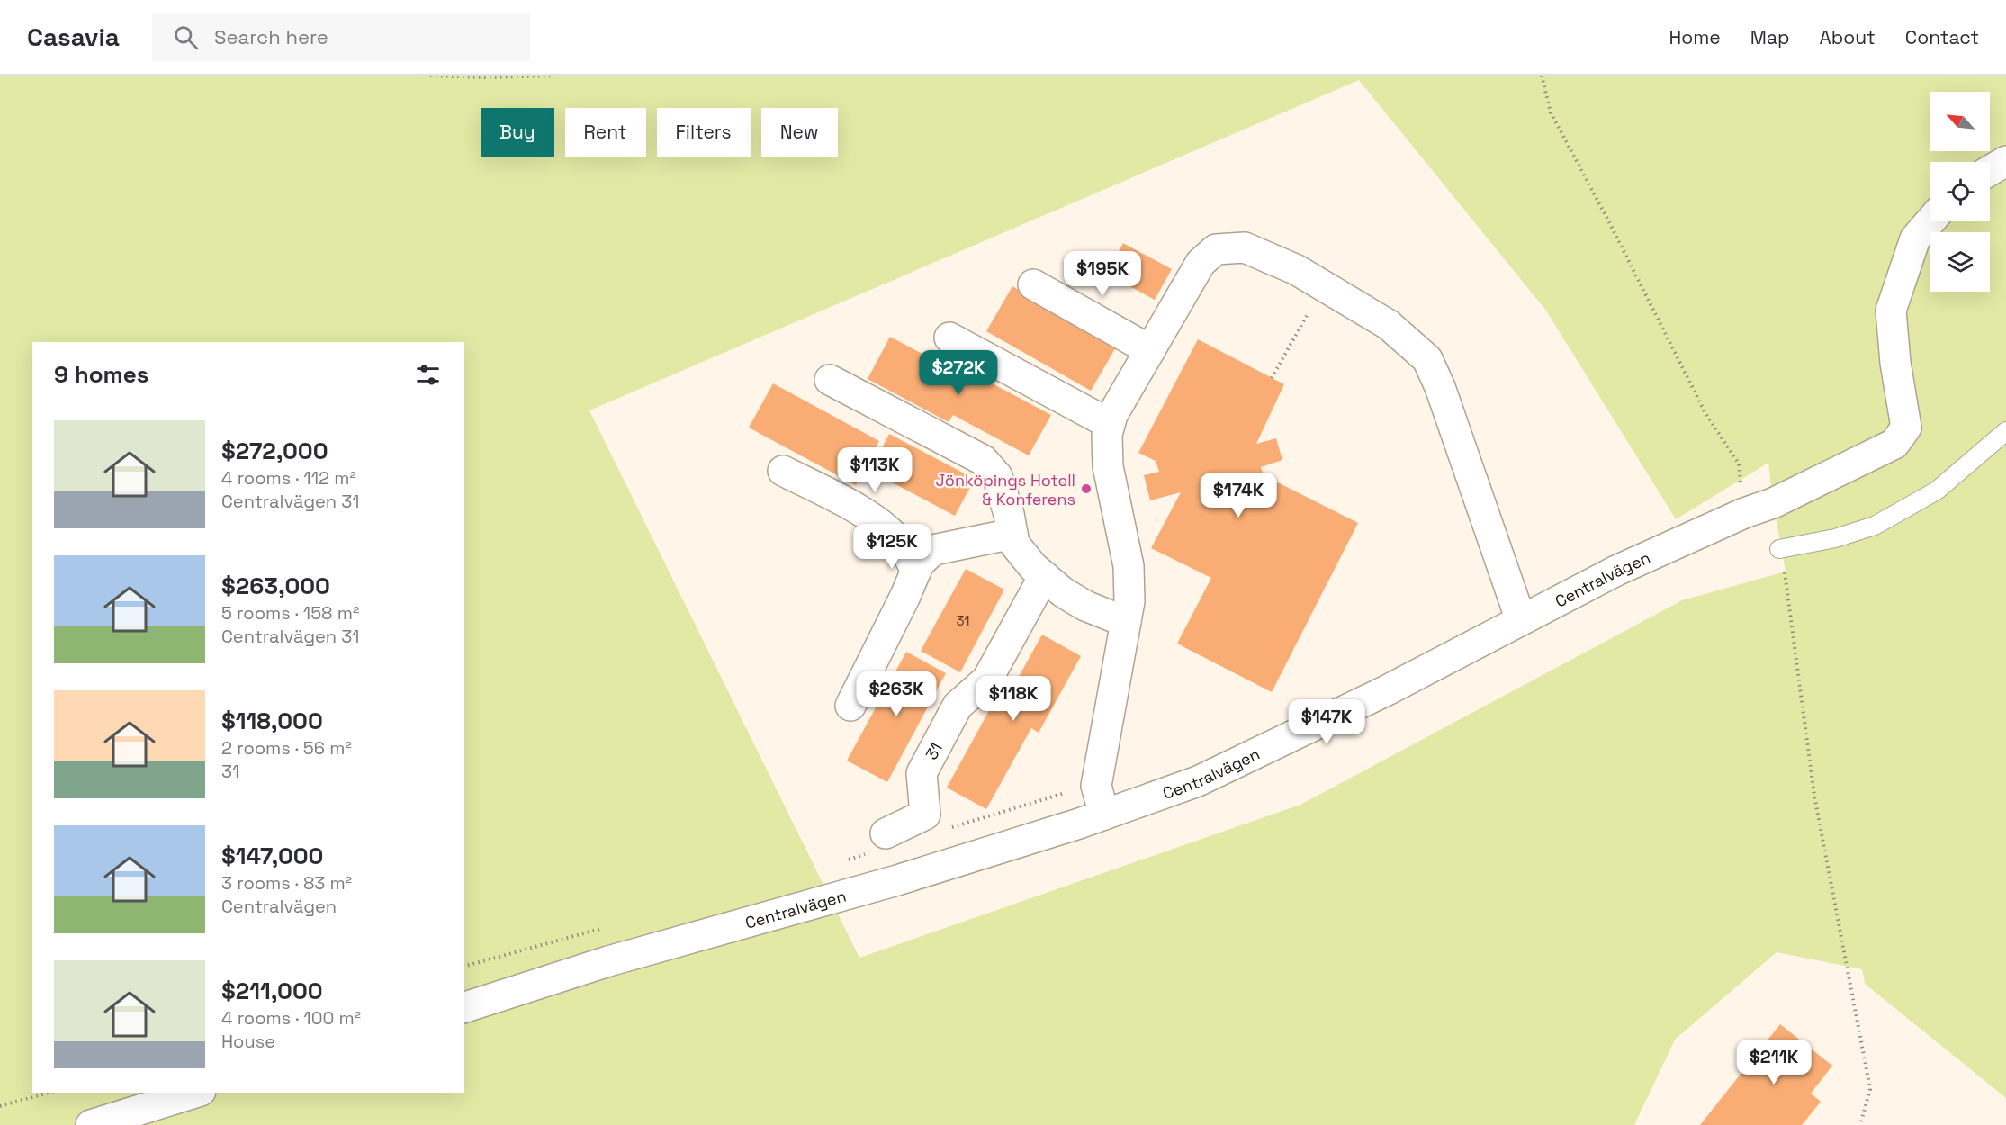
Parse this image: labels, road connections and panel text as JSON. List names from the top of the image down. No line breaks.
{"streets":{"street":["Centralvägen","31"]},"places":["Jönköpings Hotell & Konferens"],"house_numbers":["31"],"north":"top left","page":{"header":"Casavia","search":"Search here","nav":["Home","Map","About","Contact"],"chip":["Buy","Rent","Filters","New"],"price":["$195K","$272K","$113K","$174K","$125K","$263K","$118K","$147K","$211K"],"heading":"9 homes","list":[{"name":"$272,000","note":"4 rooms · 112 m² · Centralvägen 31"},{"name":"$263,000","note":"5 rooms · 158 m² · Centralvägen 31"},{"name":"$118,000","note":"2 rooms · 56 m² · 31"},{"name":"$147,000","note":"3 rooms · 83 m² · Centralvägen"},{"name":"$211,000","note":"4 rooms · 100 m² · House"}]}}
